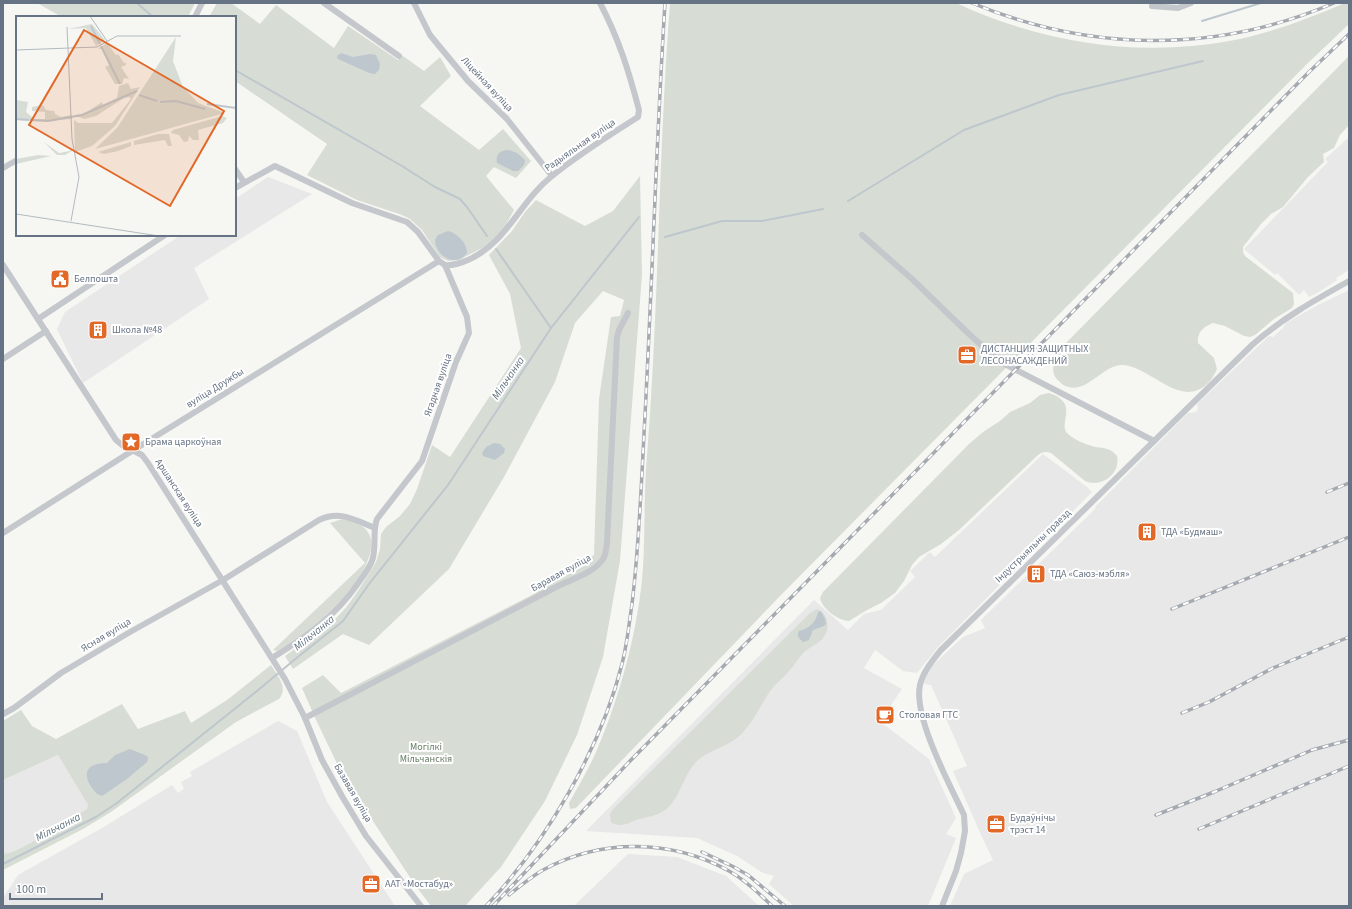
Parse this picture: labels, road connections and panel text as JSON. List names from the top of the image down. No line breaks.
{"streets":{"street":["Ліцейная вуліца","Радыяльная вуліца","Ягадная вуліца","вуліца Дружбы","Аршанская вуліца","Індустрыяльны праезд","Баравая вуліца","Ясная вуліца","Базавая вуліца"]},"crossings":[["Ліцейная вуліца","Радыяльная вуліца"],["Радыяльная вуліца","Ягадная вуліца"],["Ягадная вуліца","Аршанская вуліца"],["Ягадная вуліца","Ясная вуліца"],["вуліца Дружбы","Аршанская вуліца"],["Аршанская вуліца","Ясная вуліца"],["Аршанская вуліца","Базавая вуліца"],["Баравая вуліца","Базавая вуліца"]],"water":["Мільчанка"],"parks":["Могілкі Мільчанскія"],"places":{"public building":["Белпошта"],"building":["Школа №48","ТДА «Будмаш»","ТДА «Саюз-мэбля»"],"office":["ДИСТАНЦИЯ ЗАЩИТНЫХ ЛЕСОНАСАЖДЕНИЙ","Будаўнічы трэст 14","ААТ «Мостабуд»"],"place":["Брама царкоўная"],"cafe":["Столовая ГТС"]},"scale_bar":"100 m"}
